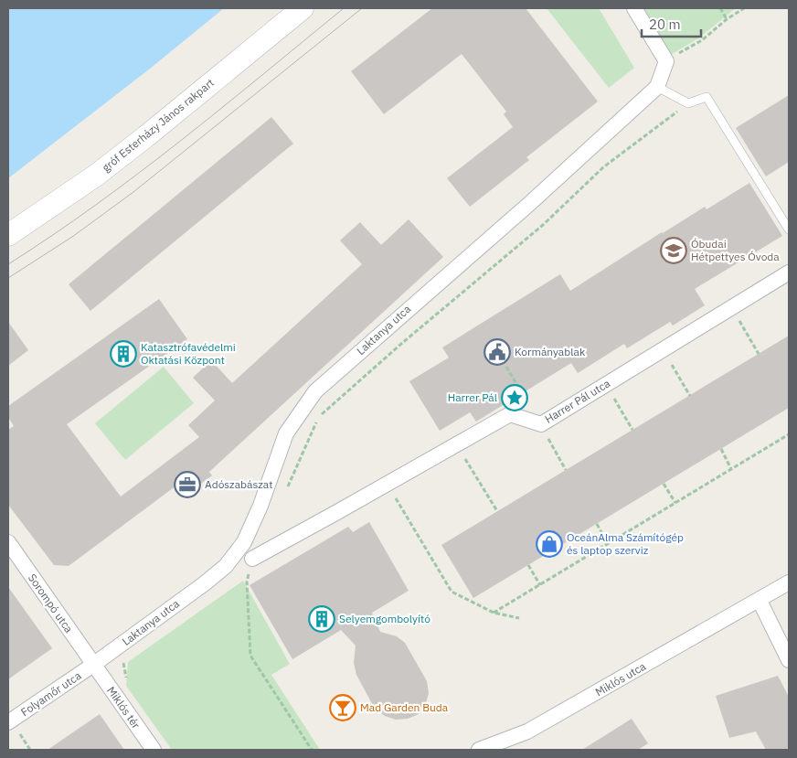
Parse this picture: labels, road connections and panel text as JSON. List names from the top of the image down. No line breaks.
{"streets":{"main road":["gróf Esterházy János rakpart"],"street":["Laktanya utca","Harrer Pál utca","Sorompó utca","Miklós utca","Folyamőr utca","Miklós tér"]},"crossings":[["Laktanya utca","Sorompó utca"],["Laktanya utca","Folyamőr utca"],["Laktanya utca","Miklós tér"],["Sorompó utca","Folyamőr utca"],["Sorompó utca","Miklós tér"],["Folyamőr utca","Miklós tér"]],"places":{"school or university":["Óbudai Hétpettyes Óvoda"],"public building":["Kormányablak"],"building":["Katasztrófavédelmi Oktatási Központ","Selyemgombolyító"],"place":["Harrer Pál"],"office":["Adószabászat"],"shop":["OceánAlma Számítógép és laptop szerviz"],"bar":["Mad Garden Buda"]},"scale_bar":"20 m"}
